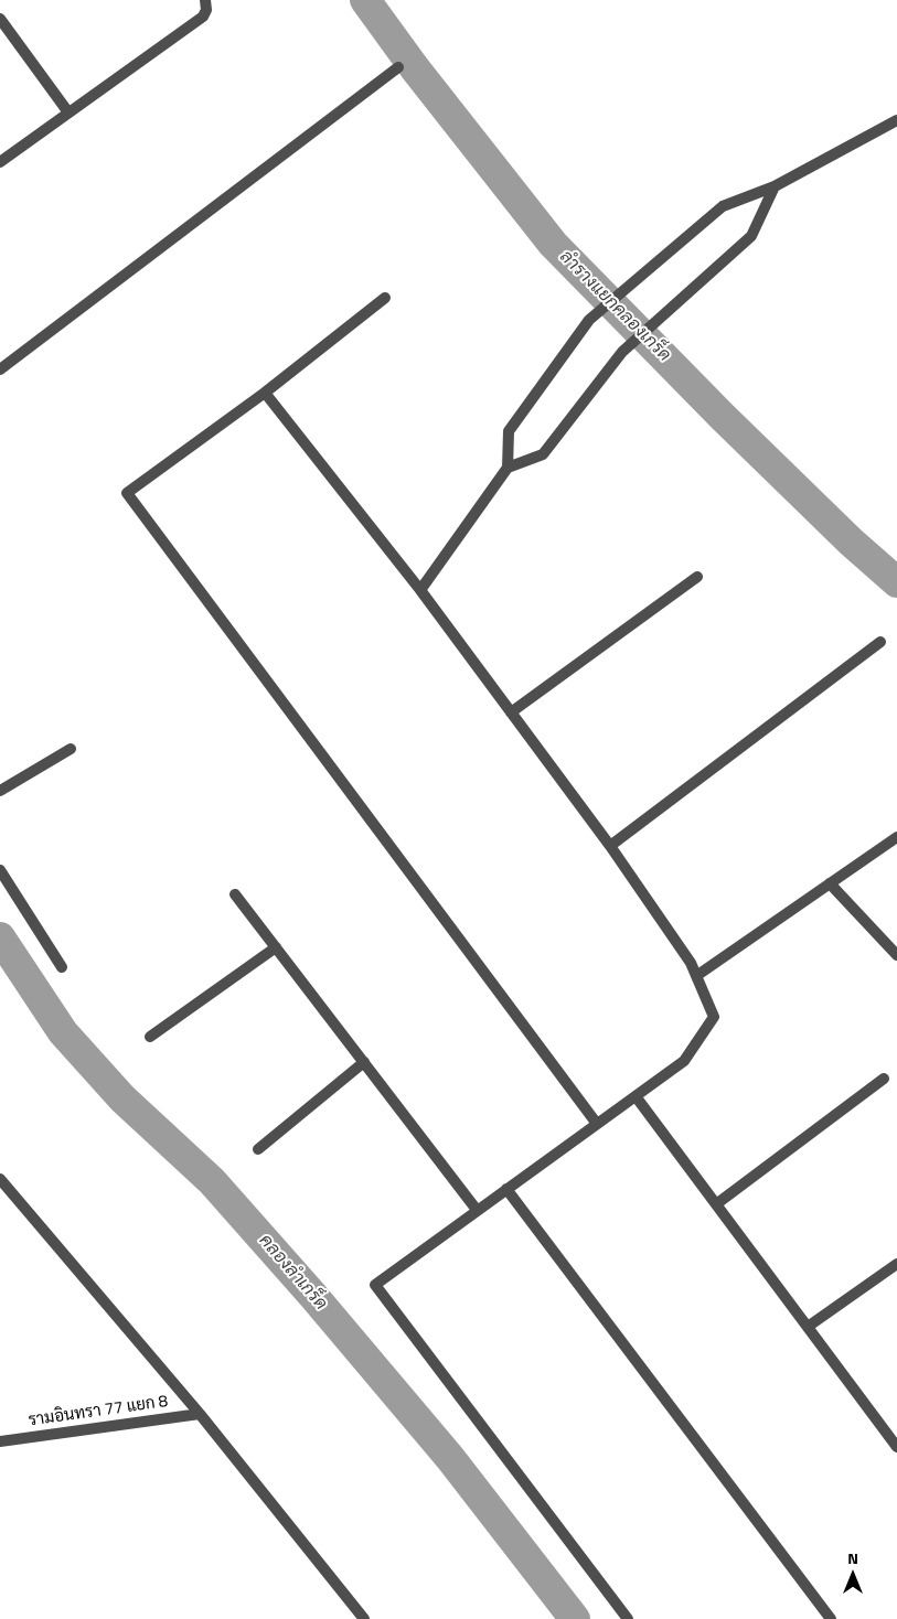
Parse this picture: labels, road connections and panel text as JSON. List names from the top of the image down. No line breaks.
{"streets":{"street":["รามอินทรา 77 แยก 8"]},"water":["ลำรางแยกคลองเกร็ด","คลองลำเกร็ด"],"north":"top"}
